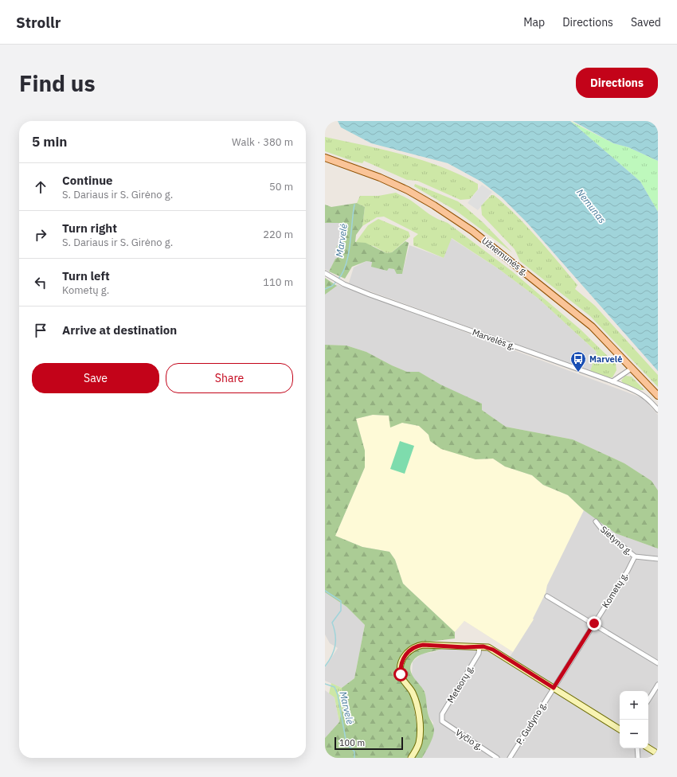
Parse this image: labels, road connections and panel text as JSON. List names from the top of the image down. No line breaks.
{"streets":{"main road":["Užnemunės g."],"street":["Marvelės g.","Sietyno g.","Kometų g.","Meteorų g.","P. Gudyno g.","Vyčio g."]},"crossings":[["Sietyno g.","Kometų g."],["Kometų g.","P. Gudyno g."],["Meteorų g.","Vyčio g."]],"water":["Nemunas","Marvelė"],"places":{"bus stop":["Marvelė"]},"scale_bar":"100 m","page":{"header":"Strollr","nav":["Map","Directions","Saved"],"buttons":["Directions",["Save","Share"]],"title":"Find us","heading":["5 min","Walk · 380 m"],"list":[["Continue","S. Dariaus ir S. Girėno g.","50 m"],["Turn right","S. Dariaus ir S. Girėno g.","220 m"],["Turn left","Kometų g.","110 m"],"Arrive at destination"],"map_buttons":["+","−"],"scale":"100 m"}}
